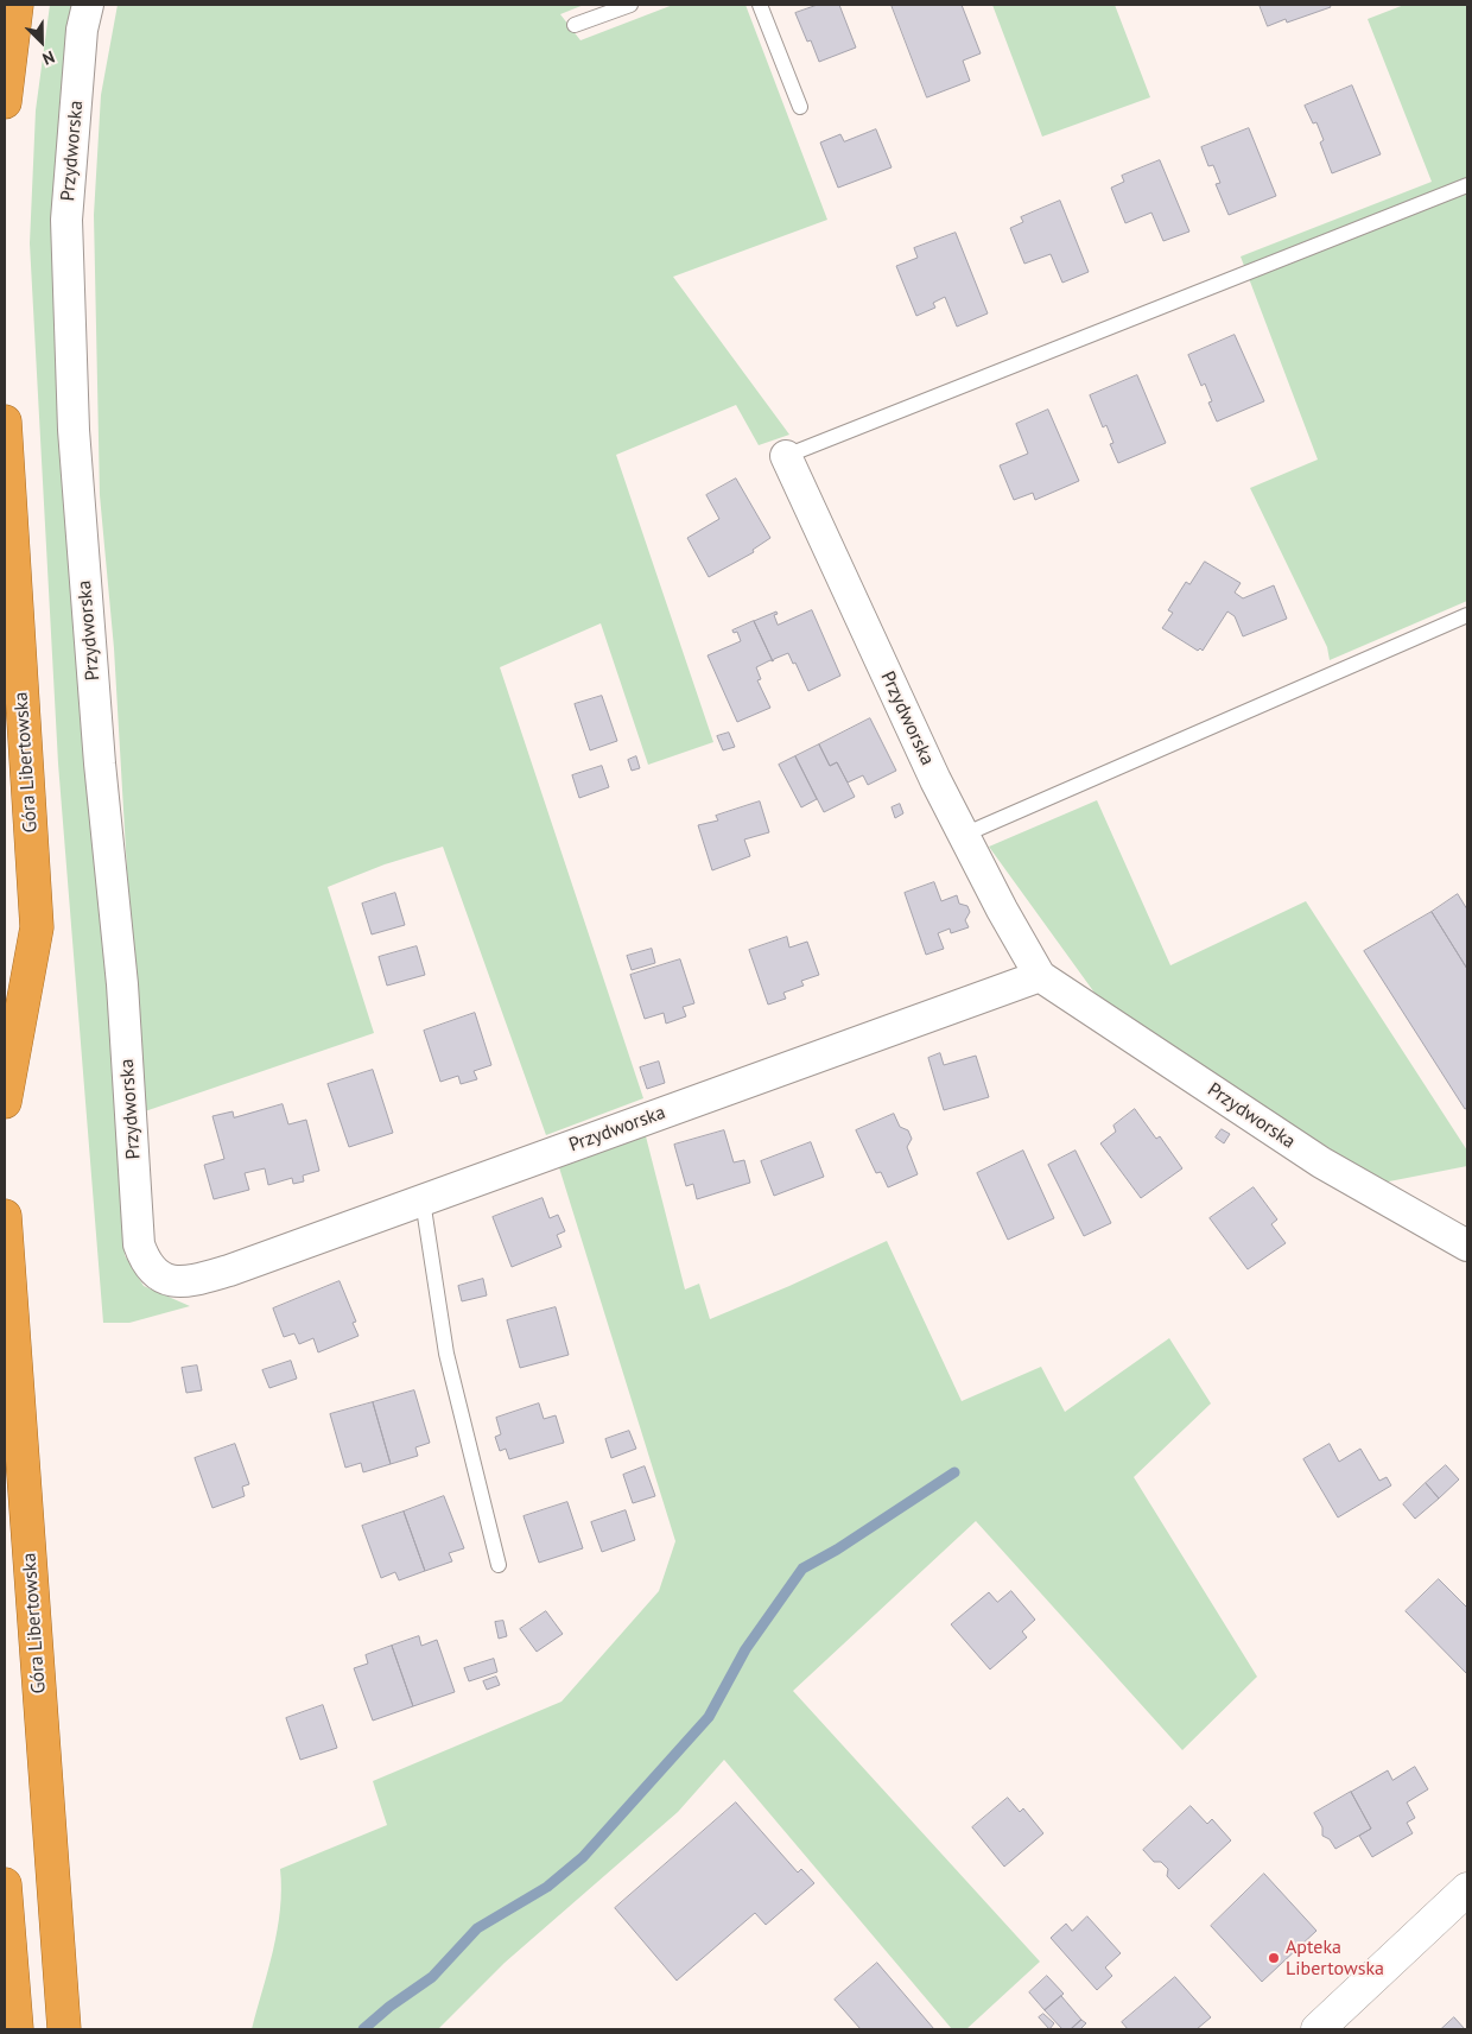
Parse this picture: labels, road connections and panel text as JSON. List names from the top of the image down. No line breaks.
{"streets":{"highway":["Góra Libertowska"],"street":["Przydworska"]},"places":["Apteka Libertowska"],"north":"bottom right"}
